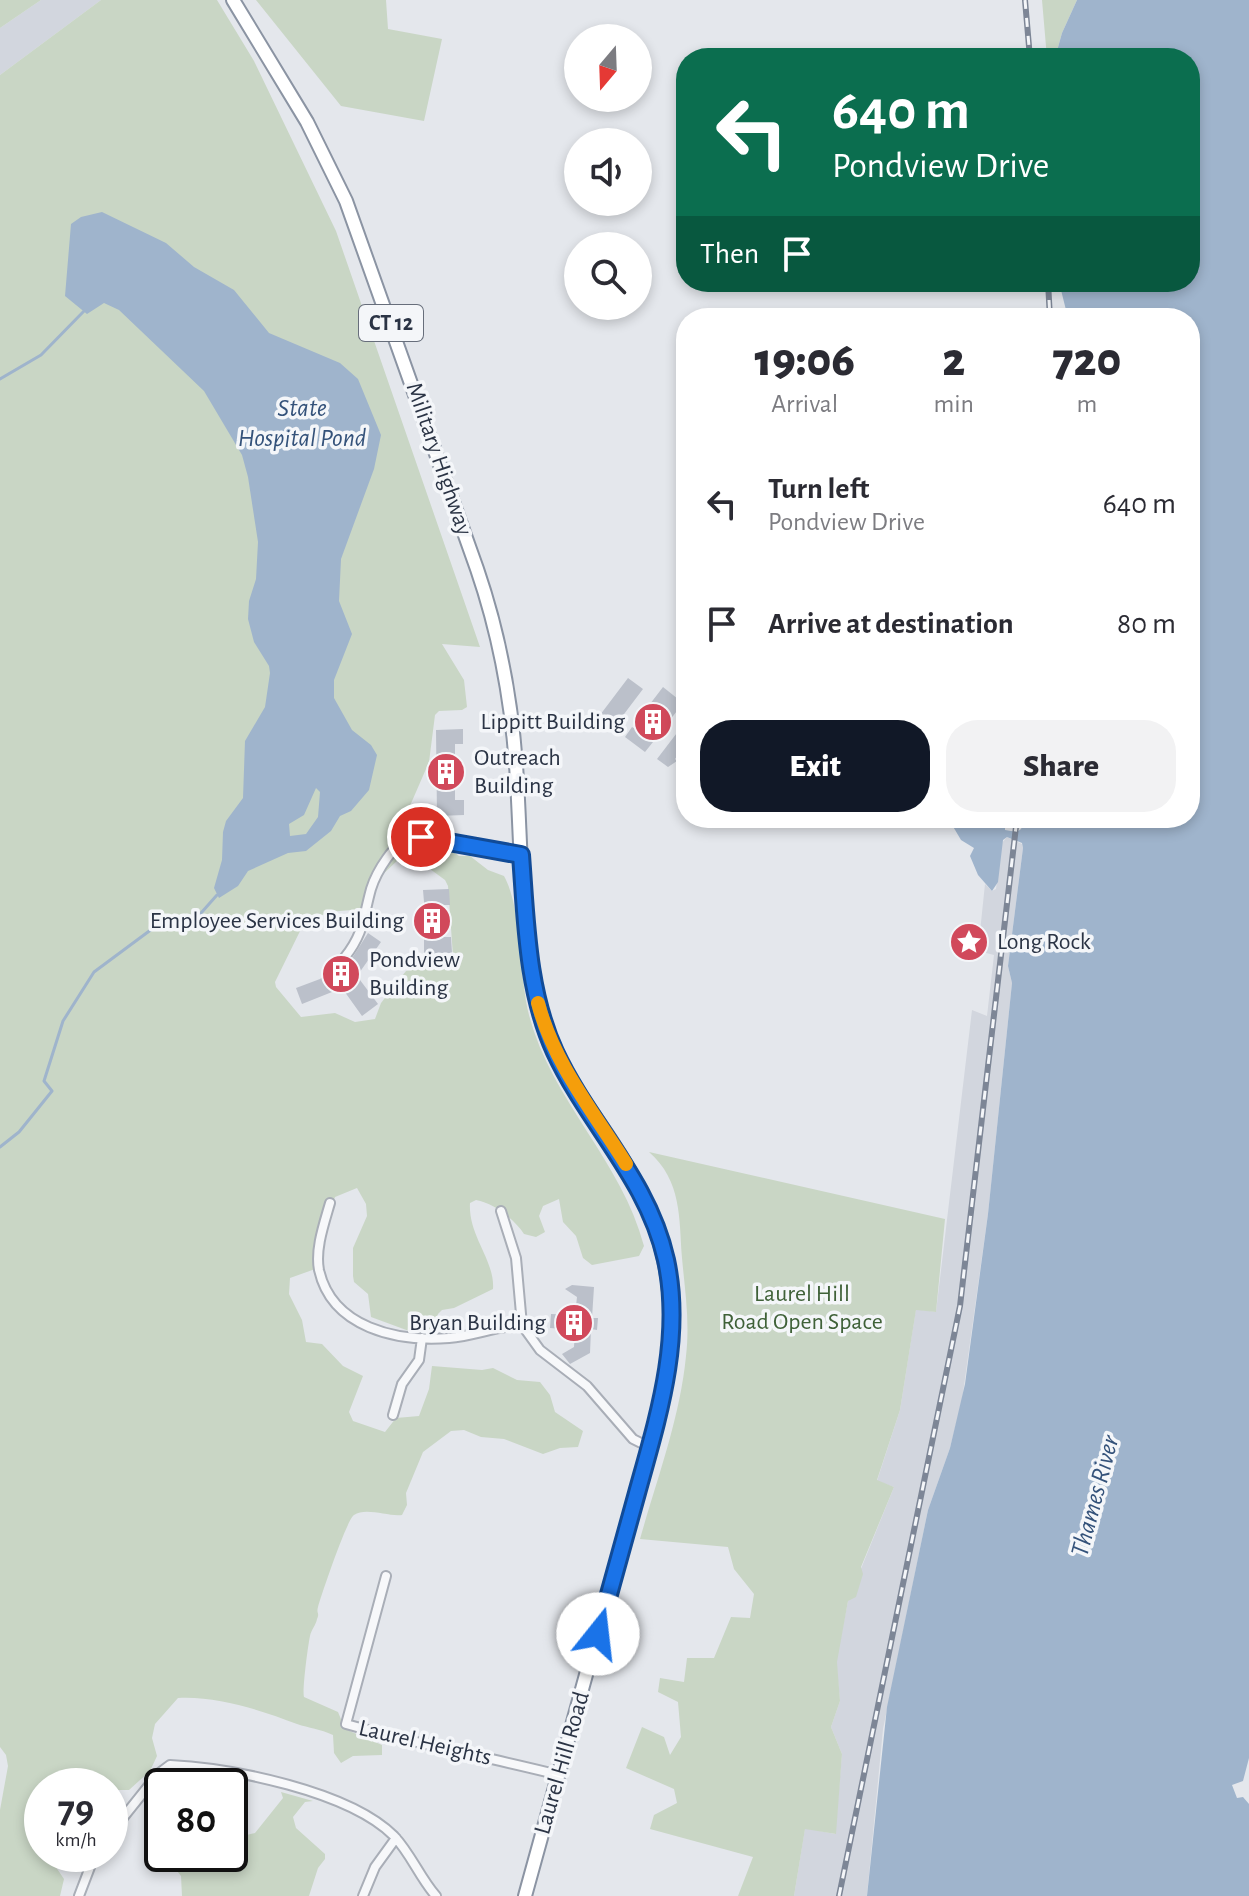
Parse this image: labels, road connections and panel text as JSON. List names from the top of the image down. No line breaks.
{"streets":{"highway":["CT 12","Military Highway","Laurel Hill Road"],"street":["Laurel Heights"]},"crossings":[["Military Highway","Laurel Hill Road"],["Laurel Heights","Laurel Hill Road"]],"water":["State Hospital Pond","Thames River"],"parks":["Laurel Hill Road Open Space"],"places":{"building":["Lippitt Building","Outreach Building","Employee Services Building","Pondview Building","Bryan Building"],"place":["Long Rock"]},"north":"bottom","page":{"turn":["640 m","Pondview Drive"],"then":"Then","eta":["19:06","Arrival","2","min","720","m"],"list":[{"name":"Turn left","note":"Pondview Drive","value":"640 m"},{"name":"Arrive at destination","value":"80 m"}],"buttons":["Exit","Share"],"speed":"79 km/h","limit":"80"}}
